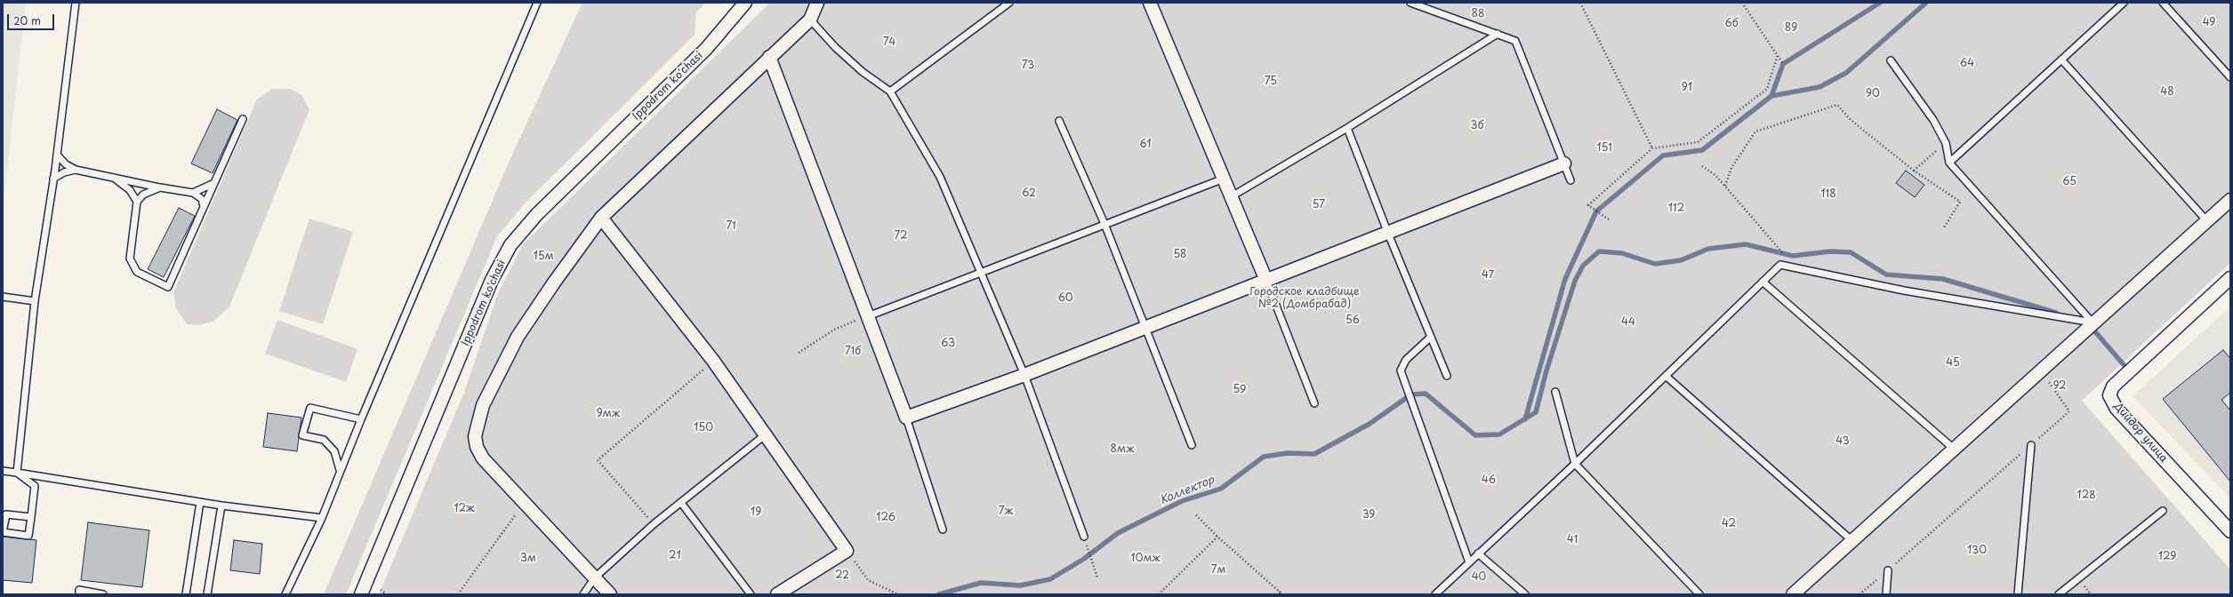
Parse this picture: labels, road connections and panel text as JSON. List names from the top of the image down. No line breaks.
{"streets":{"street":["Ippodrom ko'chasi","Дийдор улица"]},"water":["Коллектор"],"parks":["88","49","6б","89","74","64","73","75","91","48","90","3б","61","151","65","62","118","57","112","71","72","58","15м","47","Городское кладбище №2 (Домбрабад)","60","56","44","63","71б","45","92","59","9мж","150","43","8мж","46","128","12ж","7ж","19","39","126","42","41","130","21","129","3м","10мж","7м","22","40"],"scale_bar":"20 m"}
